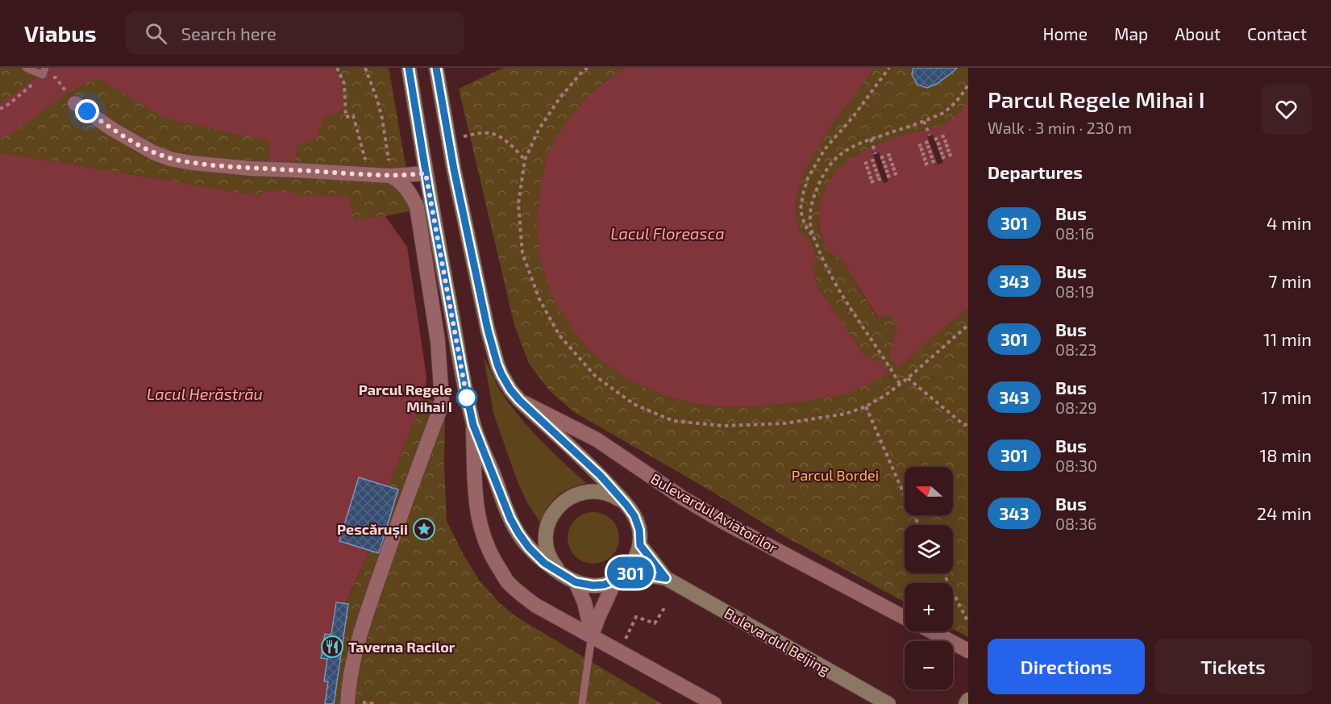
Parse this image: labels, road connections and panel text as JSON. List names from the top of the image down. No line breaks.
{"streets":{"main road":["Bulevardul Beijing"],"street":["Bulevardul Aviatorilor"]},"crossings":[["Bulevardul Aviatorilor","Bulevardul Beijing"]],"water":["Lacul Floreasca","Lacul Herăstrău"],"parks":["Parcul Bordei"],"places":{"other":["Parcul Regele Mihai I"],"place":["Pescărușii"],"restaurant":["Taverna Racilor"]},"lines":["bus line 301"],"north":"left","page":{"header":"Viabus","search":"Search here","nav":["Home","Map","About","Contact"],"on_map":"301","heading":[["Parcul Regele Mihai I","Walk · 3 min · 230 m"],"Departures"],"list":[{"mark":"301","name":"Bus","note":"08:16","value":"4 min"},{"mark":"343","name":"Bus","note":"08:19","value":"7 min"},{"mark":"301","name":"Bus","note":"08:23","value":"11 min"},{"mark":"343","name":"Bus","note":"08:29","value":"17 min"},{"mark":"301","name":"Bus","note":"08:30","value":"18 min"},{"mark":"343","name":"Bus","note":"08:36","value":"24 min"}],"map_buttons":["+","−"],"buttons":["Directions","Tickets"]}}
